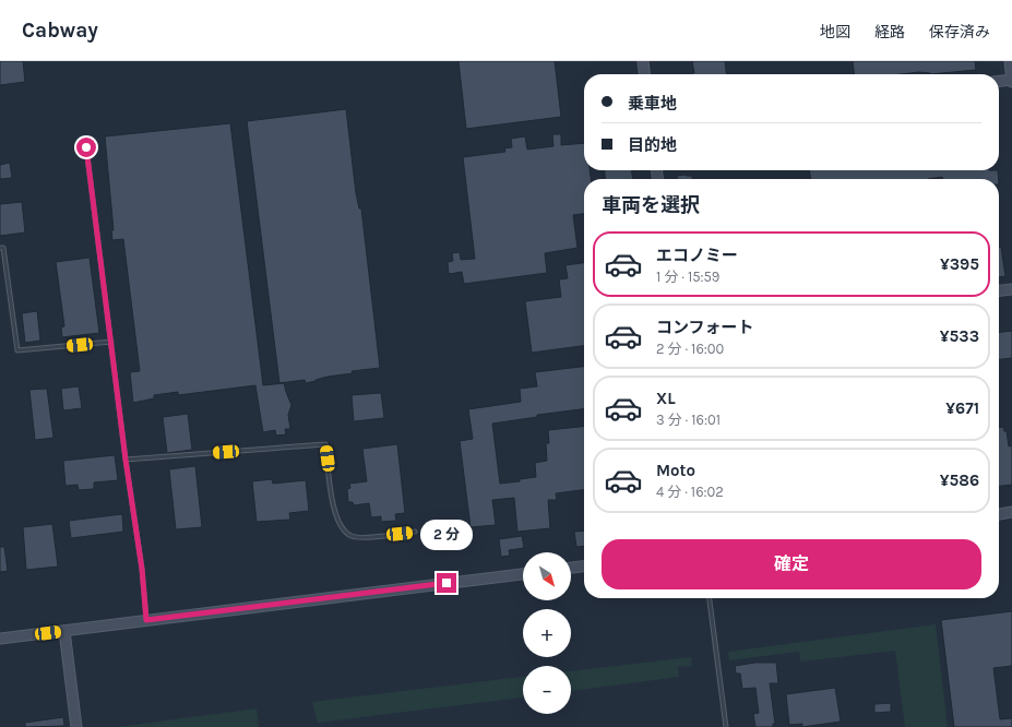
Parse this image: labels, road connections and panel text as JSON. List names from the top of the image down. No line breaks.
{"north":"bottom right","page":{"header":"Cabway","nav":["地図","経路","保存済み"],"banner":["乗車地","目的地"],"heading":"車両を選択","list":[{"name":"エコノミー","note":"1 分 · 15:59","value":"¥395"},{"name":"コンフォート","note":"2 分 · 16:00","value":"¥533"},{"name":"XL","note":"3 分 · 16:01","value":"¥671"},{"name":"Moto","note":"4 分 · 16:02","value":"¥586"}],"bubble":"2 分","buttons":"確定","map_buttons":["+","−"]}}
